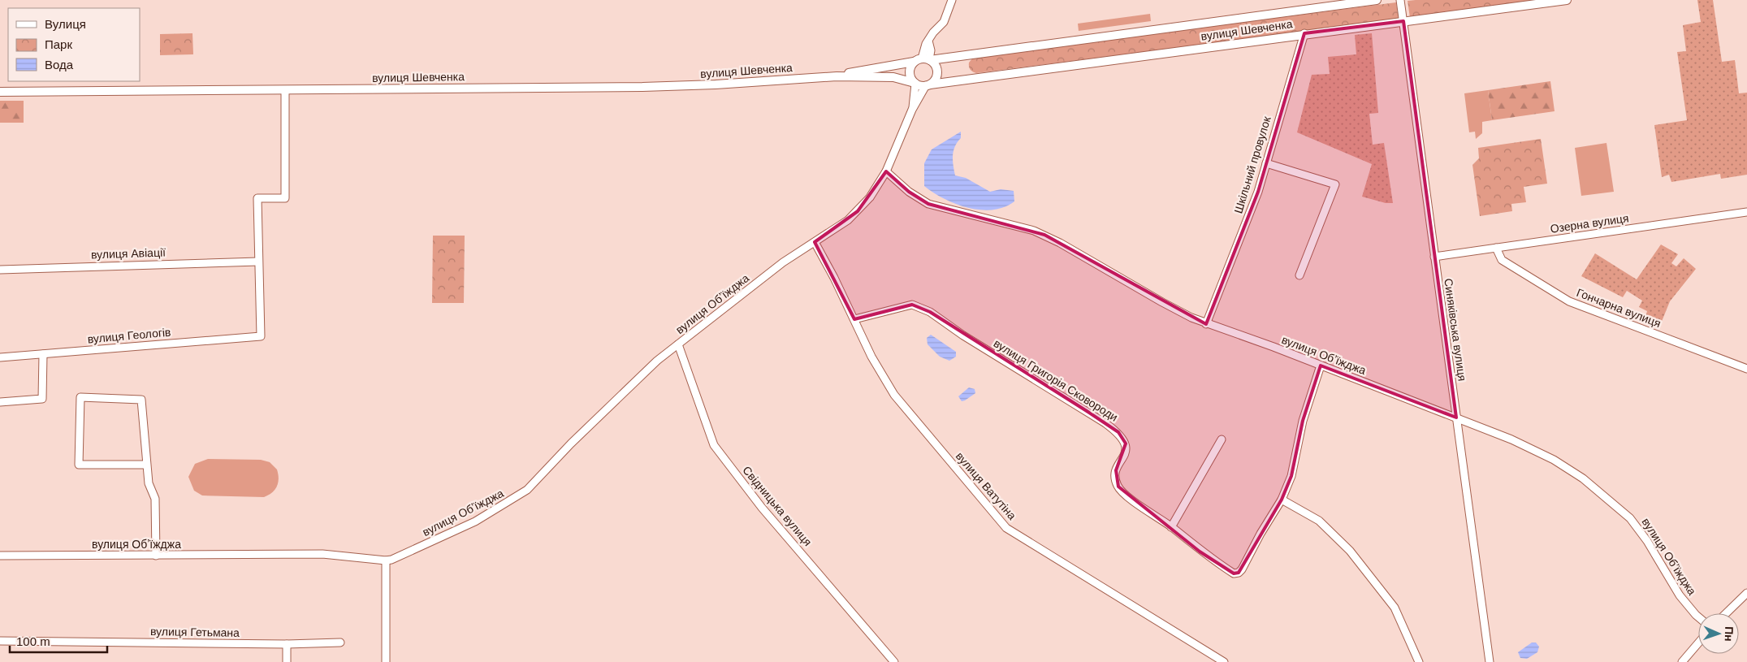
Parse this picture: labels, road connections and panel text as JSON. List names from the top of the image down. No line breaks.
{"streets":{"main road":["вулиця Шевченка"],"street":["Шкільний провулок","Озерна вулиця","вулиця Авіації","вулиця Обʼїжджа","Гончарна вулиця","Синяківська вулиця","вулиця Геологів","вулиця Григорія Сковороди","вулиця Ватутіна","Свідницька вулиця","вулиця Гетьмана"]},"crossings":[["вулиця Шевченка","Шкільний провулок"],["вулиця Шевченка","вулиця Обʼїжджа"],["вулиця Шевченка","Синяківська вулиця"],["Шкільний провулок","вулиця Обʼїжджа"],["Озерна вулиця","Гончарна вулиця"],["Озерна вулиця","Синяківська вулиця"],["вулиця Авіації","вулиця Геологів"],["вулиця Обʼїжджа","Синяківська вулиця"],["вулиця Обʼїжджа","вулиця Григорія Сковороди"],["вулиця Обʼїжджа","вулиця Ватутіна"],["вулиця Обʼїжджа","Свідницька вулиця"],["вулиця Григорія Сковороди","вулиця Ватутіна"]],"legend":["Вулиця","Парк","Вода"],"scale_bar":"100 m","north":"right"}
